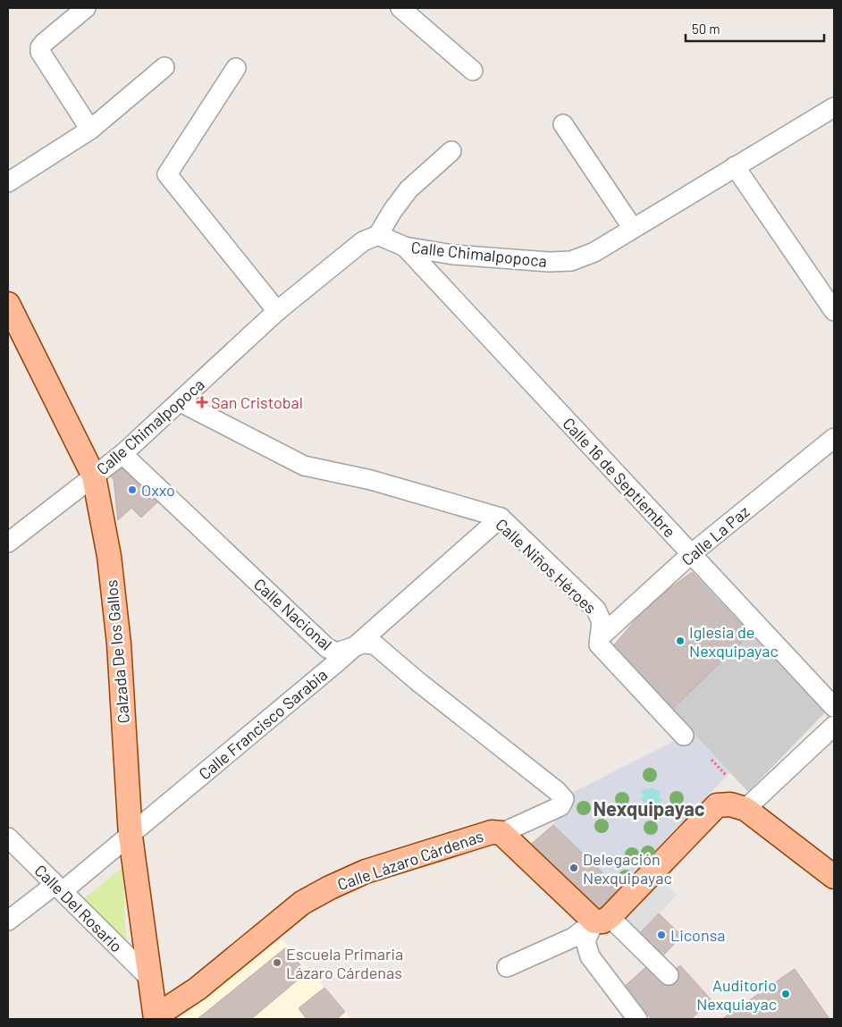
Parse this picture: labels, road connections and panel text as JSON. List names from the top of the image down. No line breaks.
{"streets":{"main road":["Calzada De los Gallos","Calle Lázaro Cárdenas"],"street":["Calle Chimalpopoca","Calle 16 de Septiembre","Calle La Paz","Calle Niños Héroes","Calle Nacional","Calle Francisco Sarabia","Calle Del Rosario"]},"crossings":[["Calle Chimalpopoca","Calle 16 de Septiembre"],["Calle Chimalpopoca","Calle Niños Héroes"],["Calle Chimalpopoca","Calle Nacional"],["Calle Chimalpopoca","Calzada De los Gallos"],["Calle 16 de Septiembre","Calle La Paz"],["Calle La Paz","Calle Niños Héroes"],["Calle Niños Héroes","Calle Francisco Sarabia"],["Calle Nacional","Calle Francisco Sarabia"],["Calle Nacional","Calle Lázaro Cárdenas"],["Calzada De los Gallos","Calle Francisco Sarabia"],["Calzada De los Gallos","Calle Lázaro Cárdenas"],["Calzada De los Gallos","Calle Del Rosario"],["Calle Francisco Sarabia","Calle Del Rosario"]],"districts":["Nexquipayac"],"places":{"health":["San Cristobal"],"other":["Oxxo","Iglesia de Nexquipayac","Delegación Nexquipayac","Liconsa","Escuela Primaria Lázaro Cárdenas","Auditorio Nexquiayac"]},"scale_bar":"50 m"}
